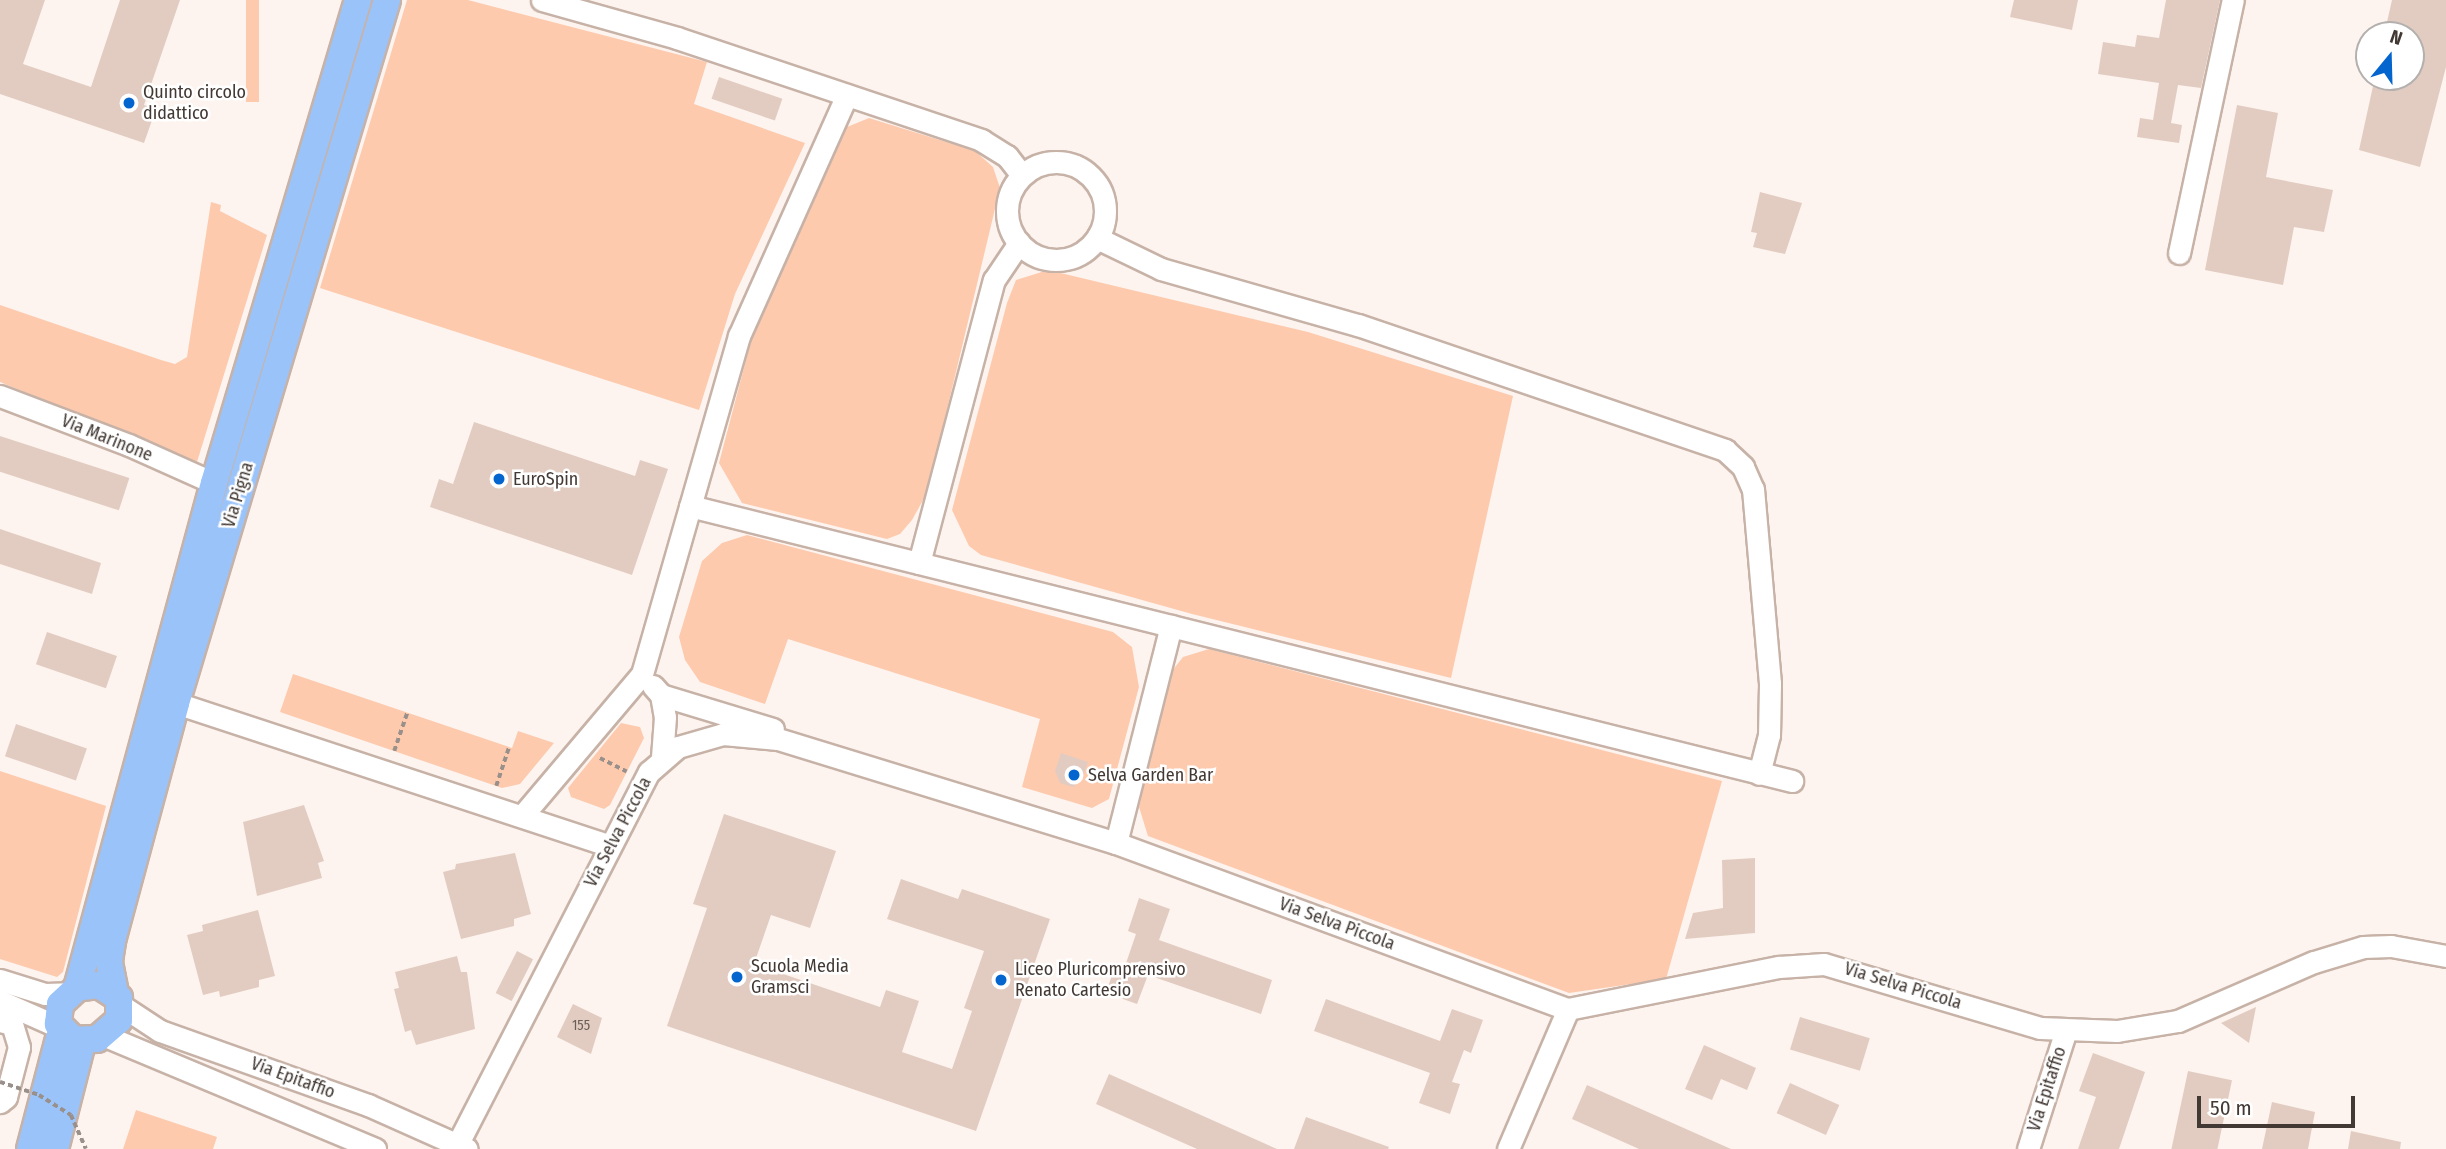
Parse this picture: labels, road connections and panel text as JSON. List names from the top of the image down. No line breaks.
{"streets":{"main road":["Via Pigna","Via Epitaffio"],"street":["Via Marinone","Via Selva Piccola"]},"crossings":[["Via Pigna","Via Epitaffio"],["Via Selva Piccola","Via Epitaffio"]],"places":["Quinto circolo didattico","EuroSpin","Selva Garden Bar","Scuola Media Gramsci","Liceo Pluricomprensivo Renato Cartesio"],"house_numbers":["155"],"scale_bar":"50 m","north":"top"}
